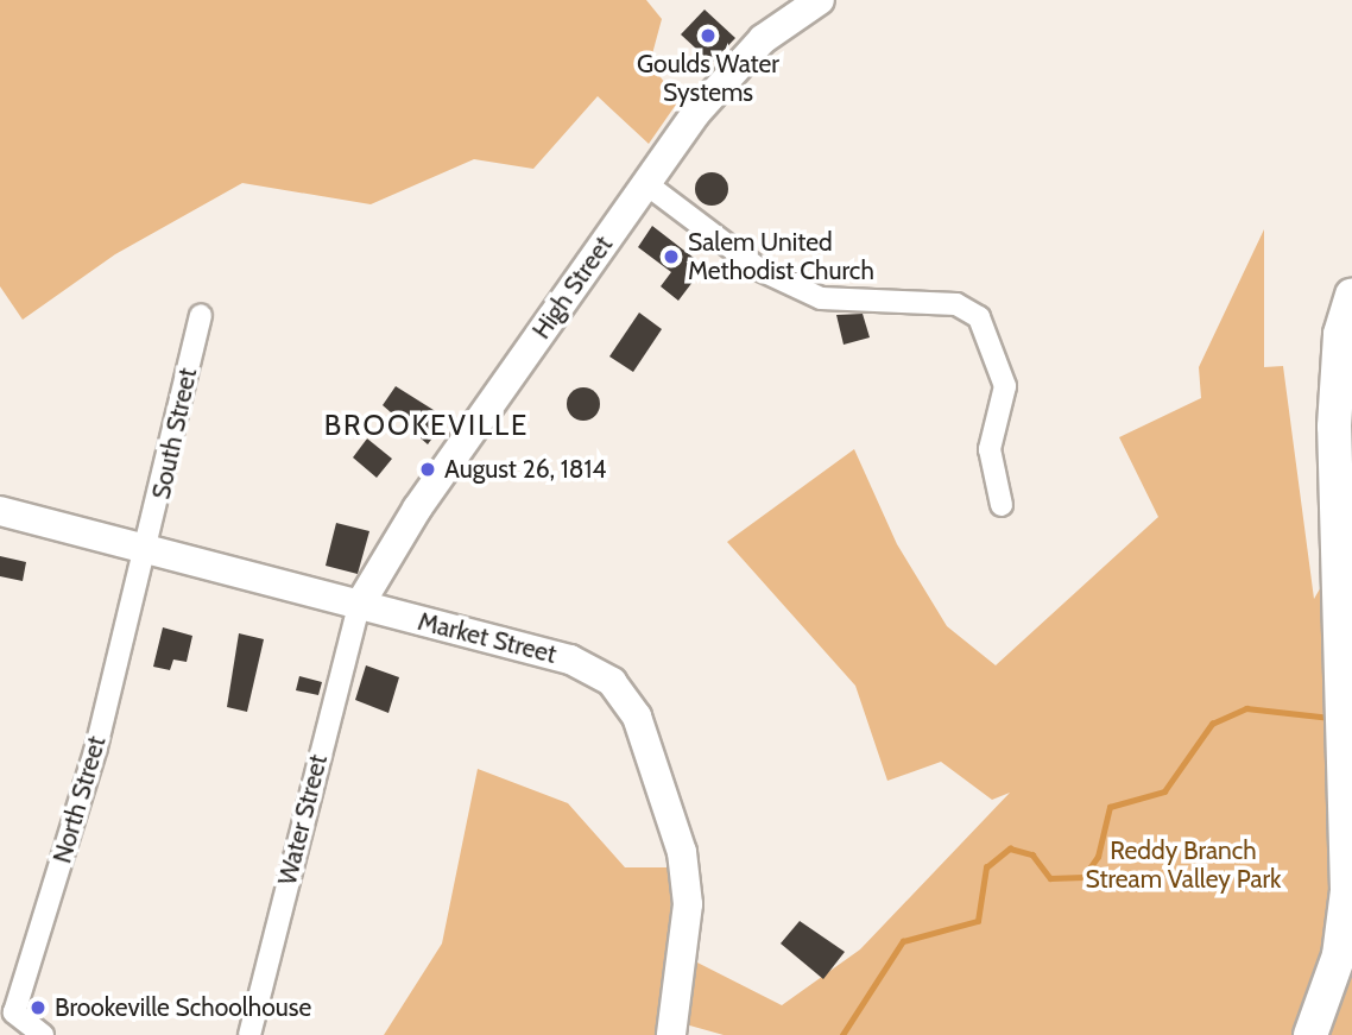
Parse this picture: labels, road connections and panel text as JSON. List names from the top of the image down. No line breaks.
{"streets":{"main road":["High Street","Market Street"],"street":["South Street","North Street","Water Street"]},"crossings":[["High Street","Market Street"],["High Street","Water Street"],["South Street","Market Street"],["South Street","North Street"],["Market Street","North Street"],["Market Street","Water Street"]],"districts":["BROOKEVILLE"],"parks":["Reddy Branch Stream Valley Park"],"places":["Goulds Water Systems","Salem United Methodist Church","August 26, 1814","Brookeville Schoolhouse"]}
